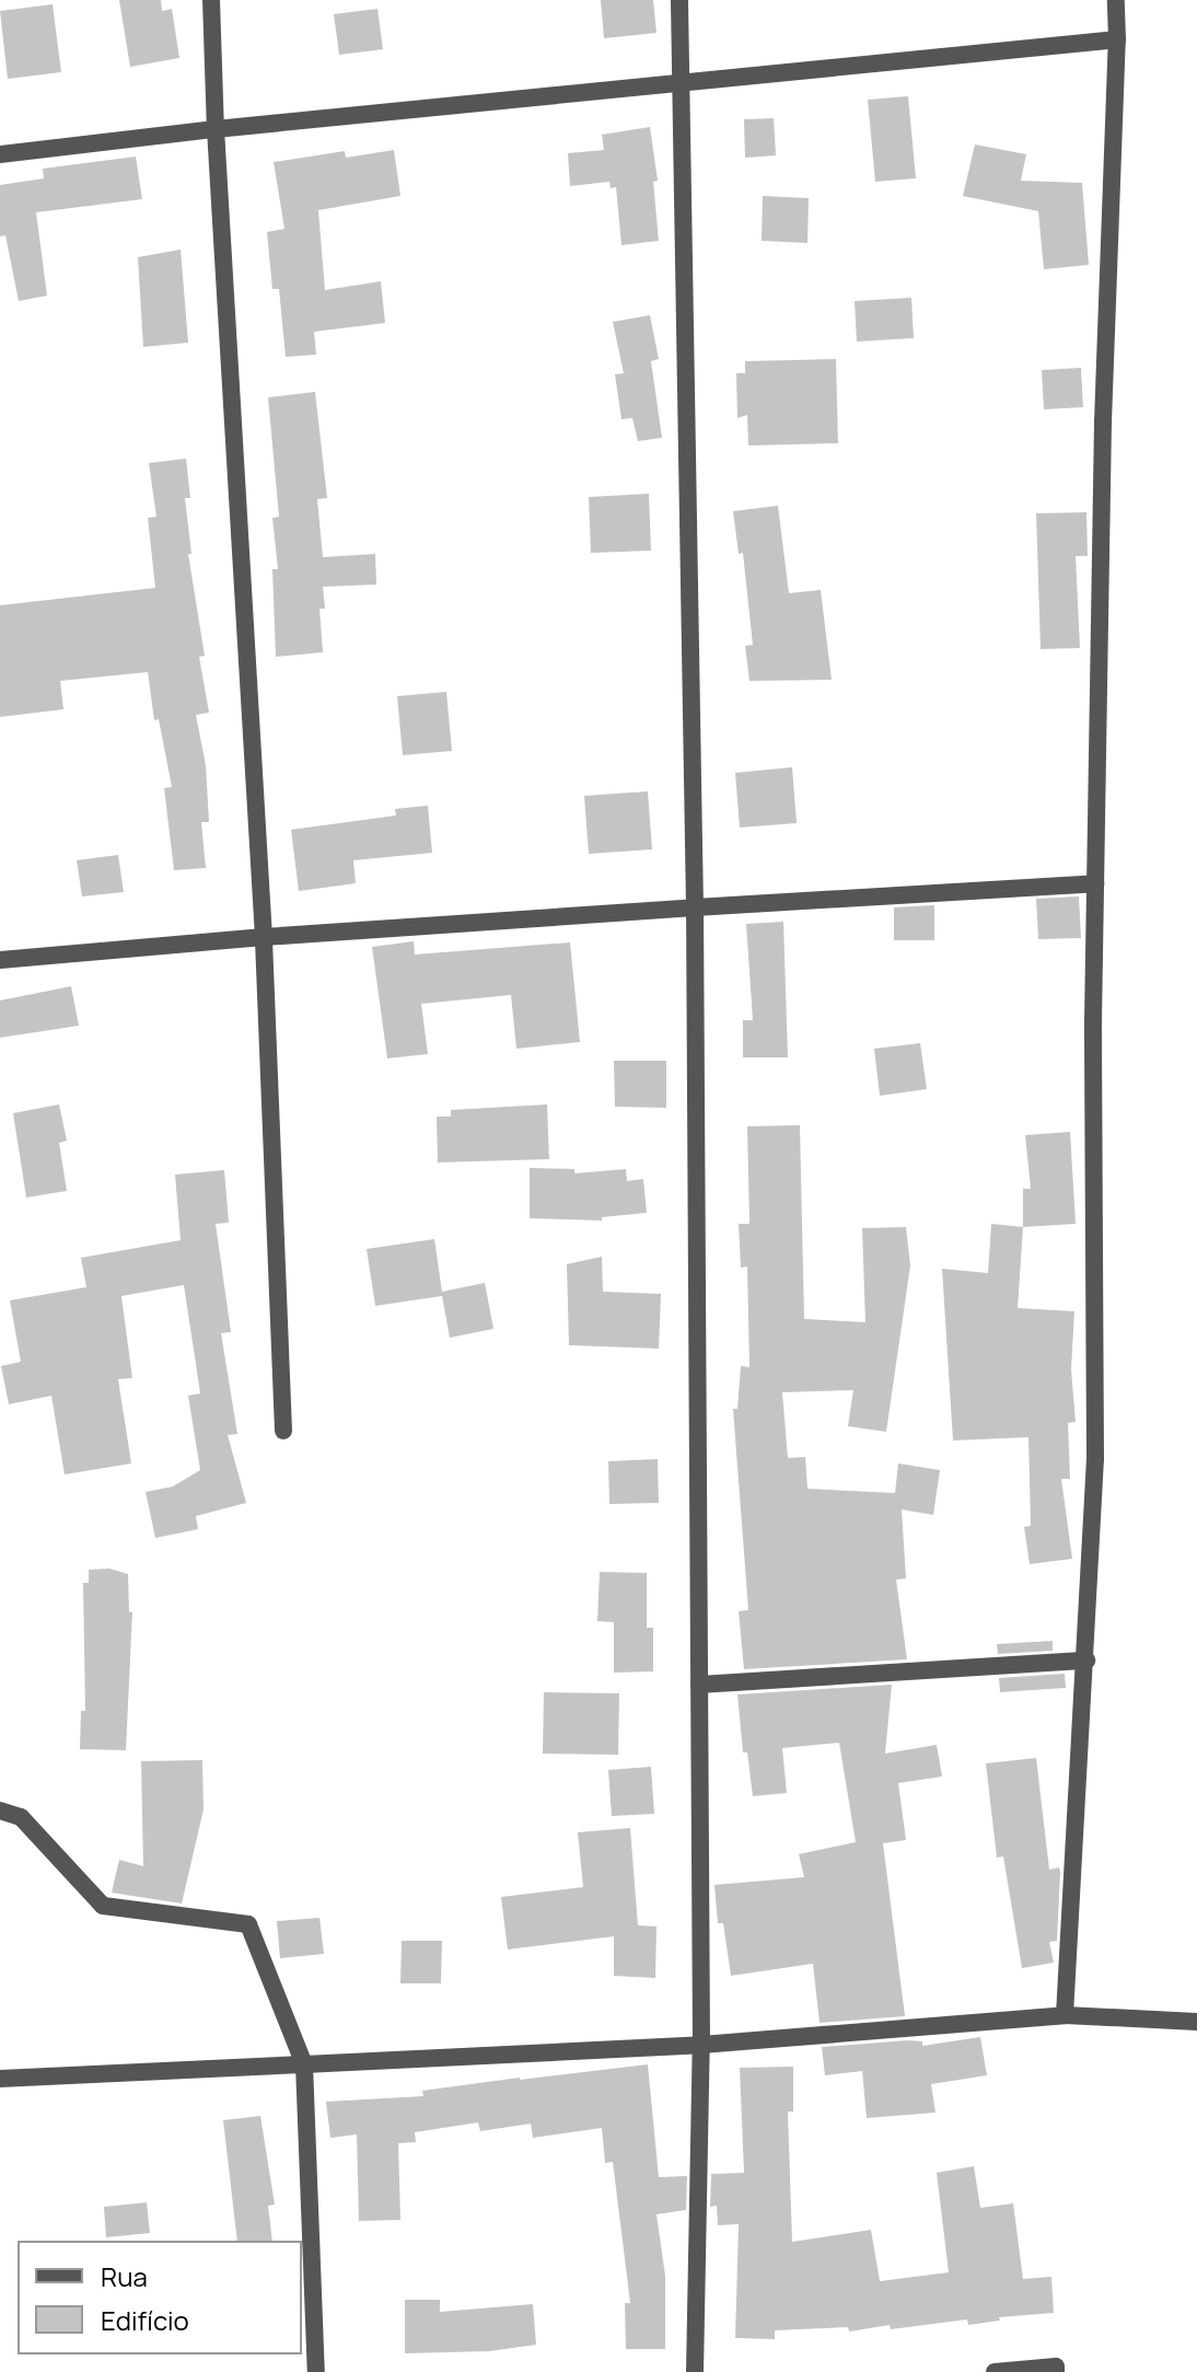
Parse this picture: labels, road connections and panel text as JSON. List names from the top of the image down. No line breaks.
{"legend":["Rua","Edifício"]}
